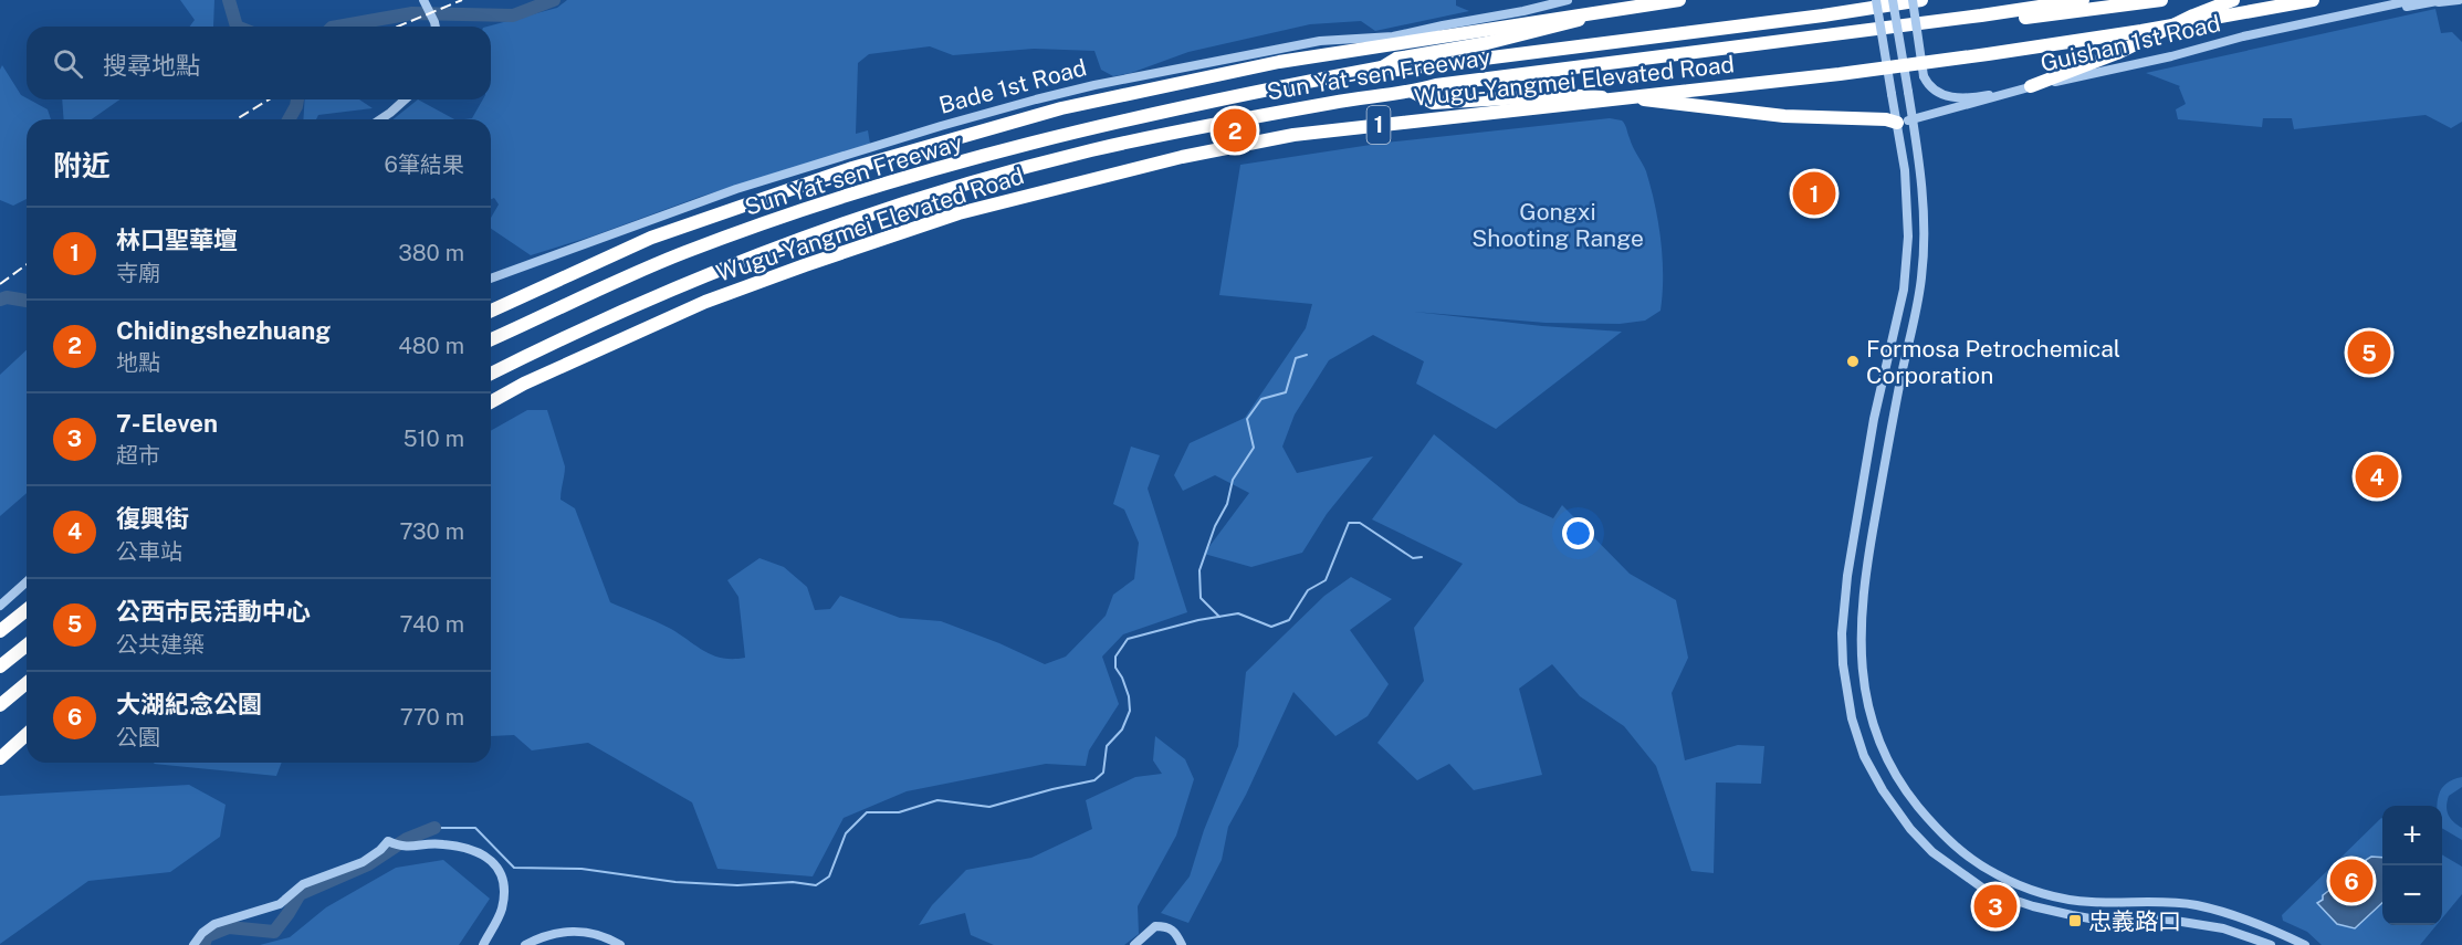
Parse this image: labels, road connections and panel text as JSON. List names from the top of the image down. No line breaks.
{"streets":{"highway":["Sun Yat-sen Freeway","Wugu-Yangmei Elevated Road","1"],"street":["Guishan 1st Road","Bade 1st Road"]},"parks":["Gongxi Shooting Range"],"places":{"other":["Formosa Petrochemical Corporation"],"transit":["忠義路口"]},"page":{"search":"搜尋地點","pins":["2","1","5","4","6","3"],"heading":["附近","6筆結果"],"list":[{"mark":"1","name":"林口聖華壇","note":"寺廟","value":"380 m"},{"mark":"2","name":"Chidingshezhuang","note":"地點","value":"480 m"},{"mark":"3","name":"7-Eleven","note":"超市","value":"510 m"},{"mark":"4","name":"復興街","note":"公車站","value":"730 m"},{"mark":"5","name":"公西市民活動中心","note":"公共建築","value":"740 m"},{"mark":"6","name":"大湖紀念公園","note":"公園","value":"770 m"}],"map_buttons":["+","−"]}}
